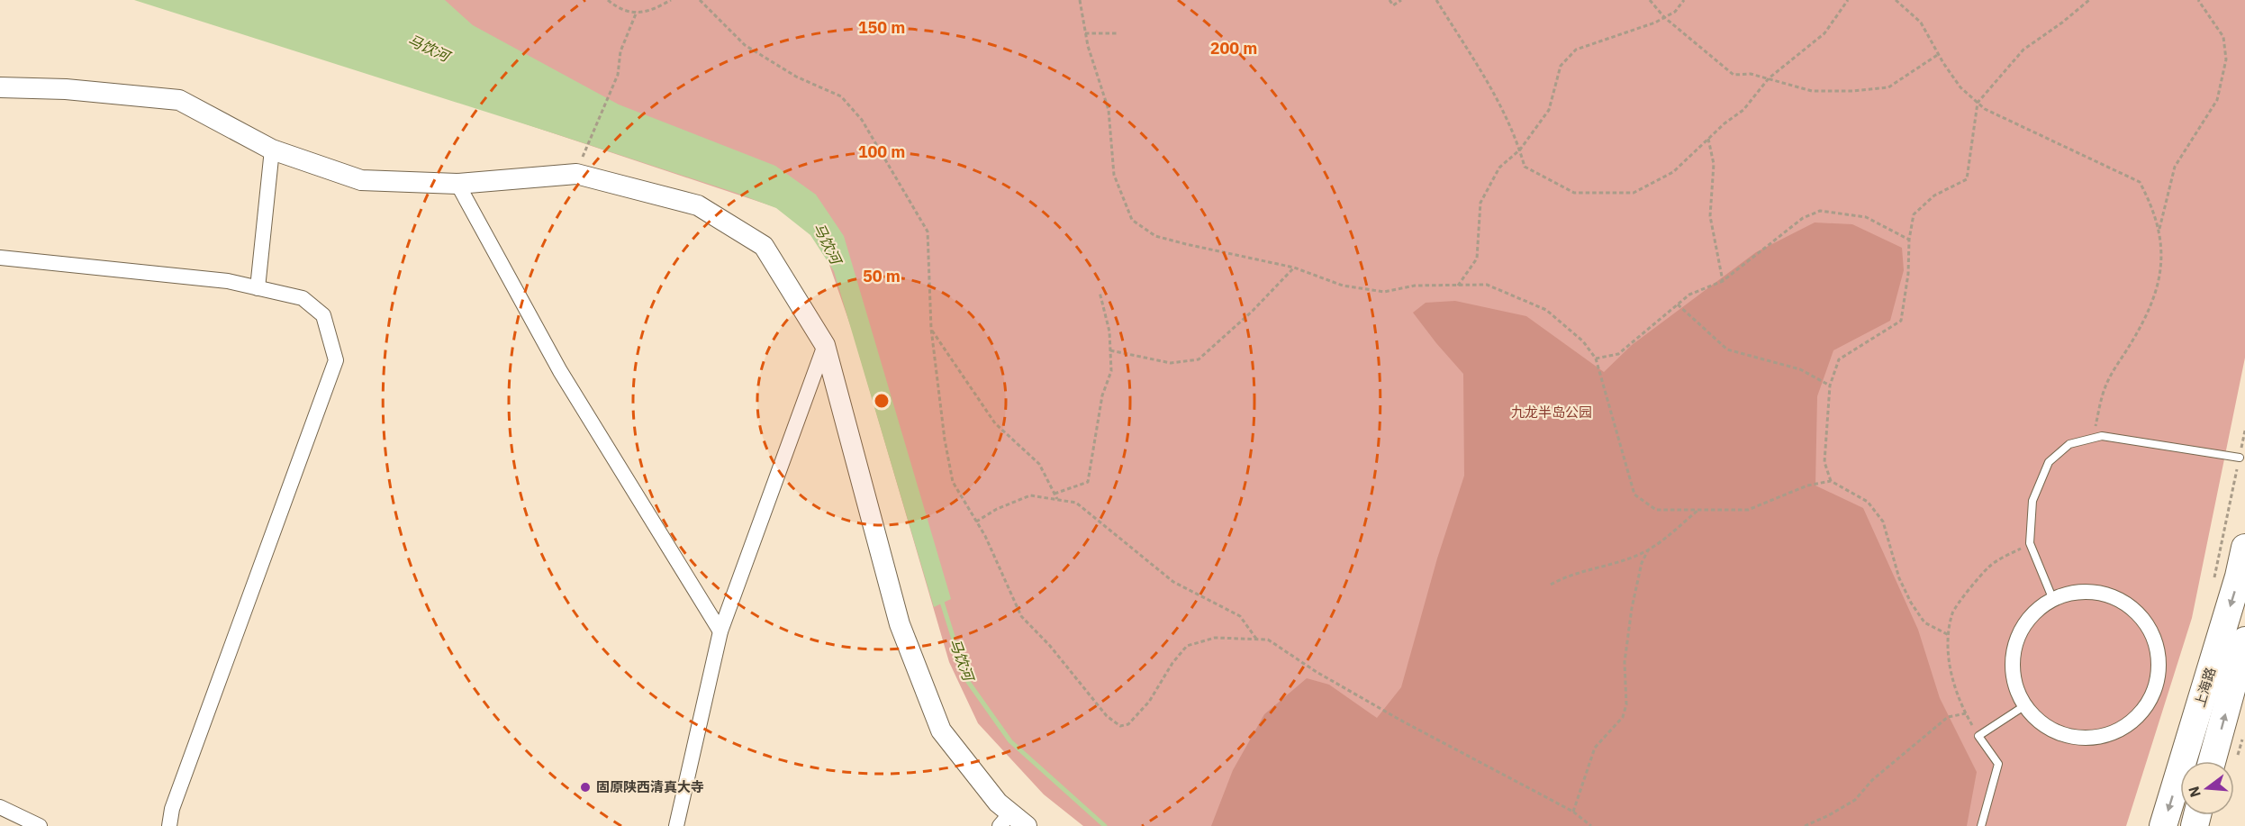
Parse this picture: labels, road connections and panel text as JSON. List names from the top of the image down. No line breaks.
{"streets":{"highway":["上海路"]},"water":["马饮河"],"parks":["九龙半岛公园"],"places":["固原陕西清真大寺"],"north":"left","rings":["150 m","200 m","100 m","50 m"]}
